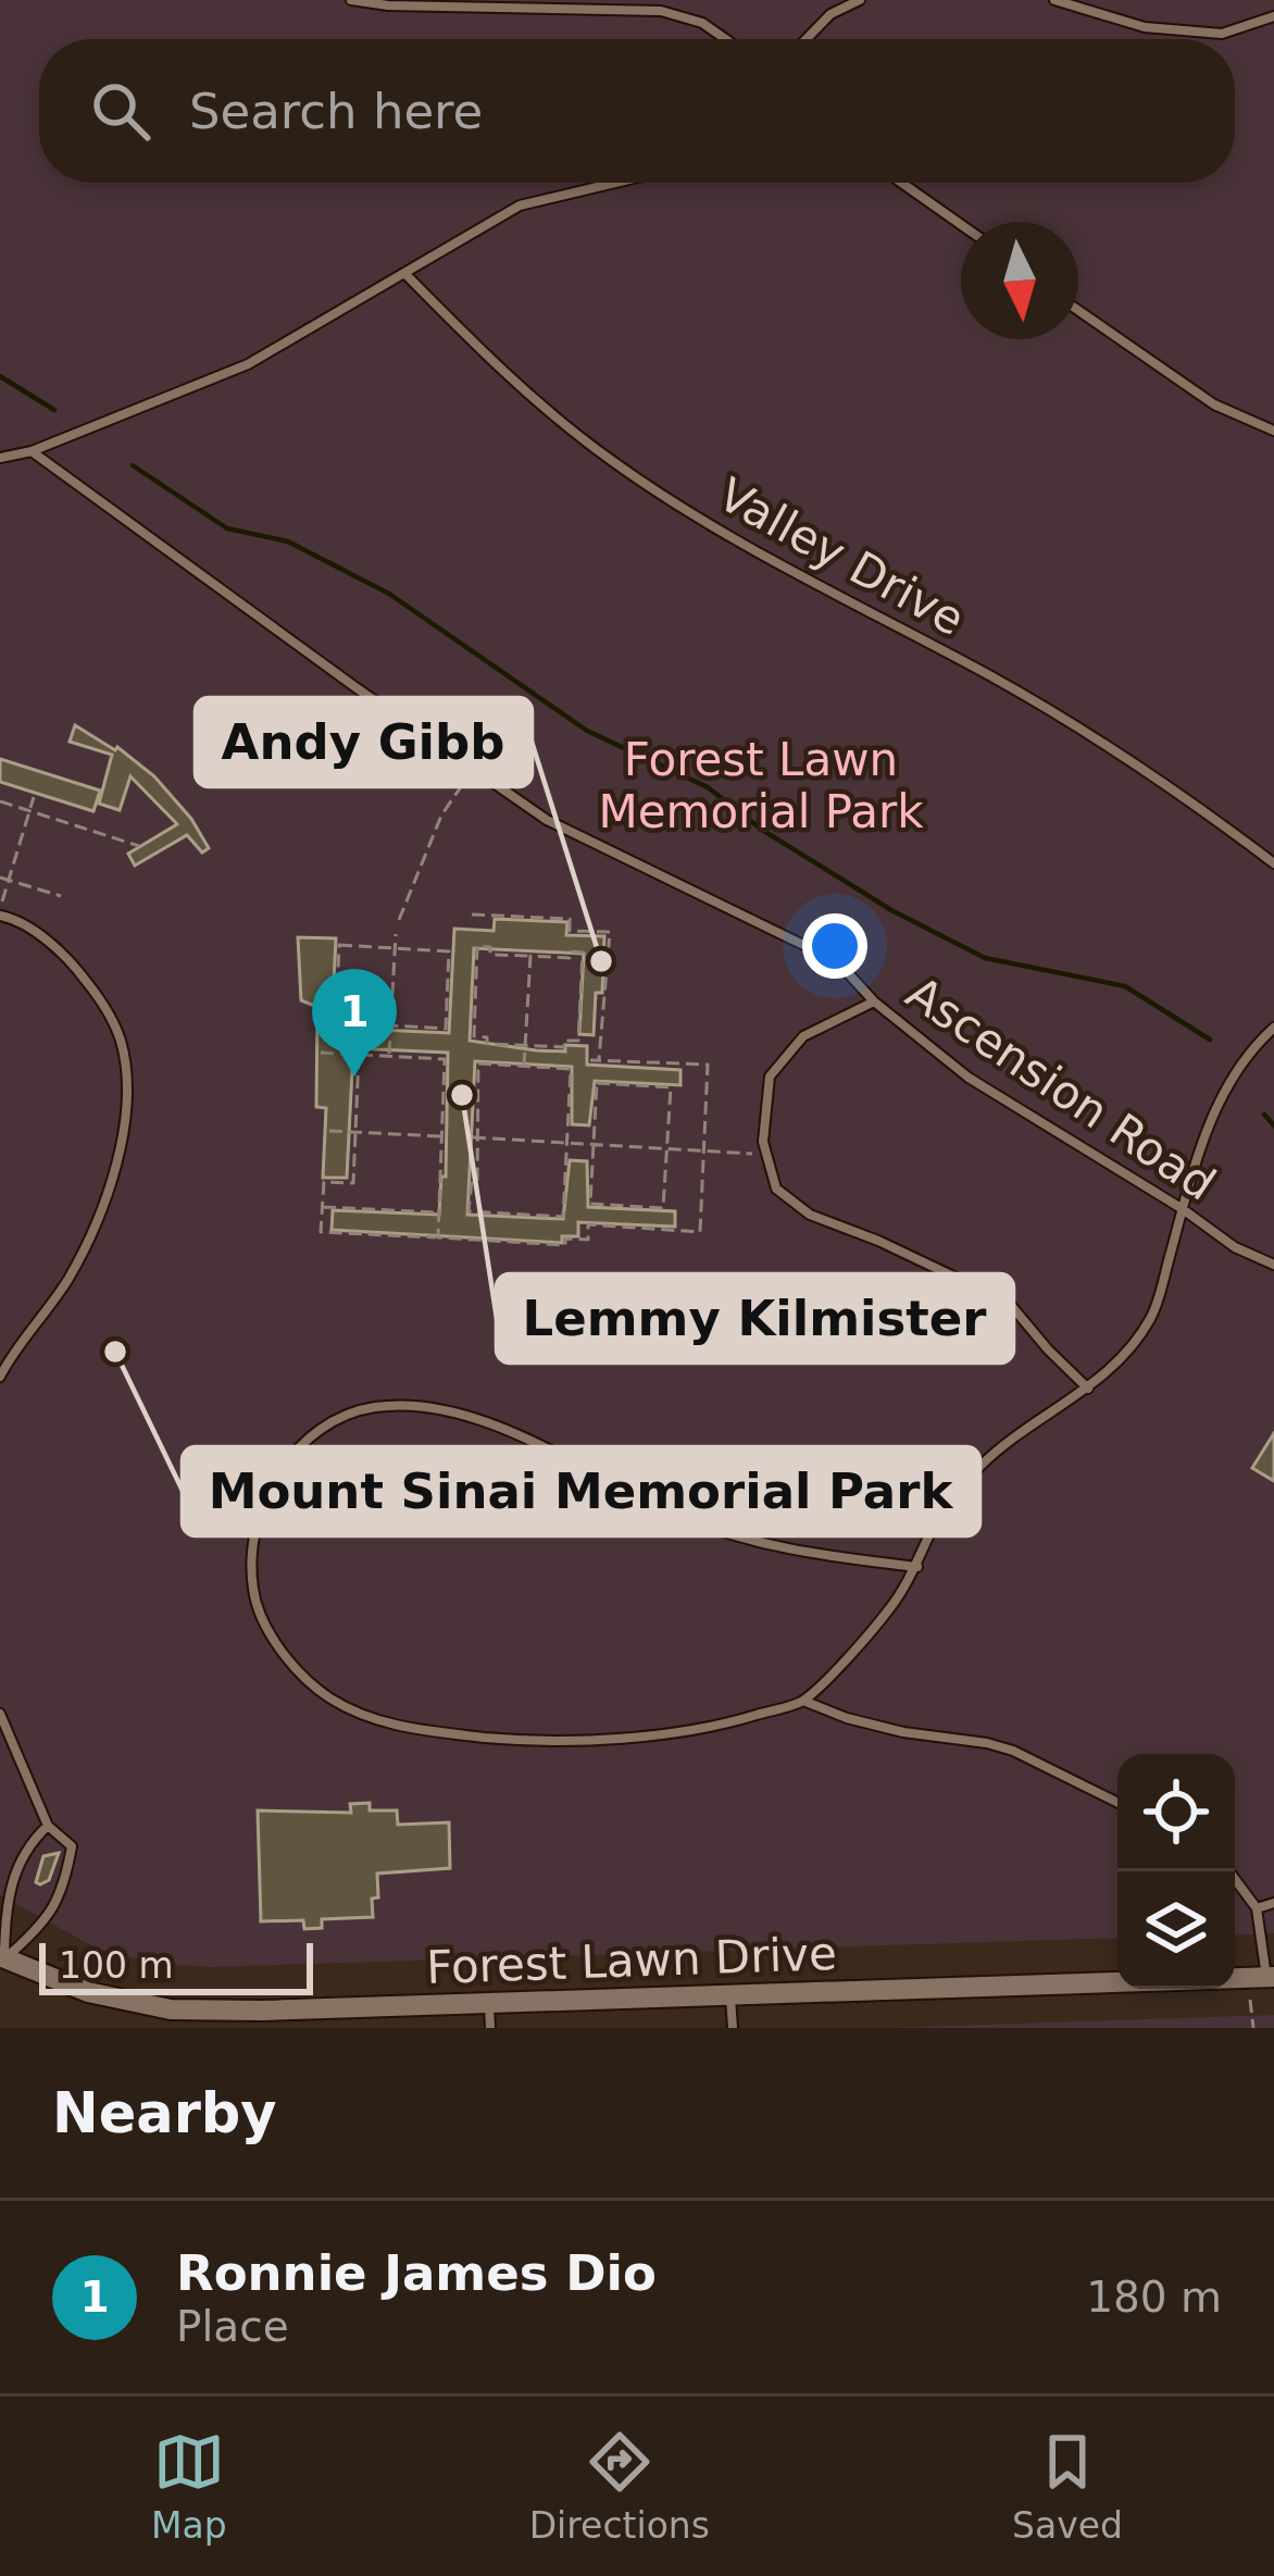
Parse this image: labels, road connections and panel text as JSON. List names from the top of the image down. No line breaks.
{"streets":{"street":["Forest Lawn Drive"],"lane":["Valley Drive","Ascension Road"]},"parks":["Forest Lawn Memorial Park"],"places":["Andy Gibb","Lemmy Kilmister","Mount Sinai Memorial Park"],"scale_bar":"100 m","north":"bottom","page":{"search":"Search here","pins":"1","scale":"100 m","heading":"Nearby","list":[{"mark":"1","name":"Ronnie James Dio","note":"Place","value":"180 m"}],"nav":["Map","Directions","Saved"]}}
